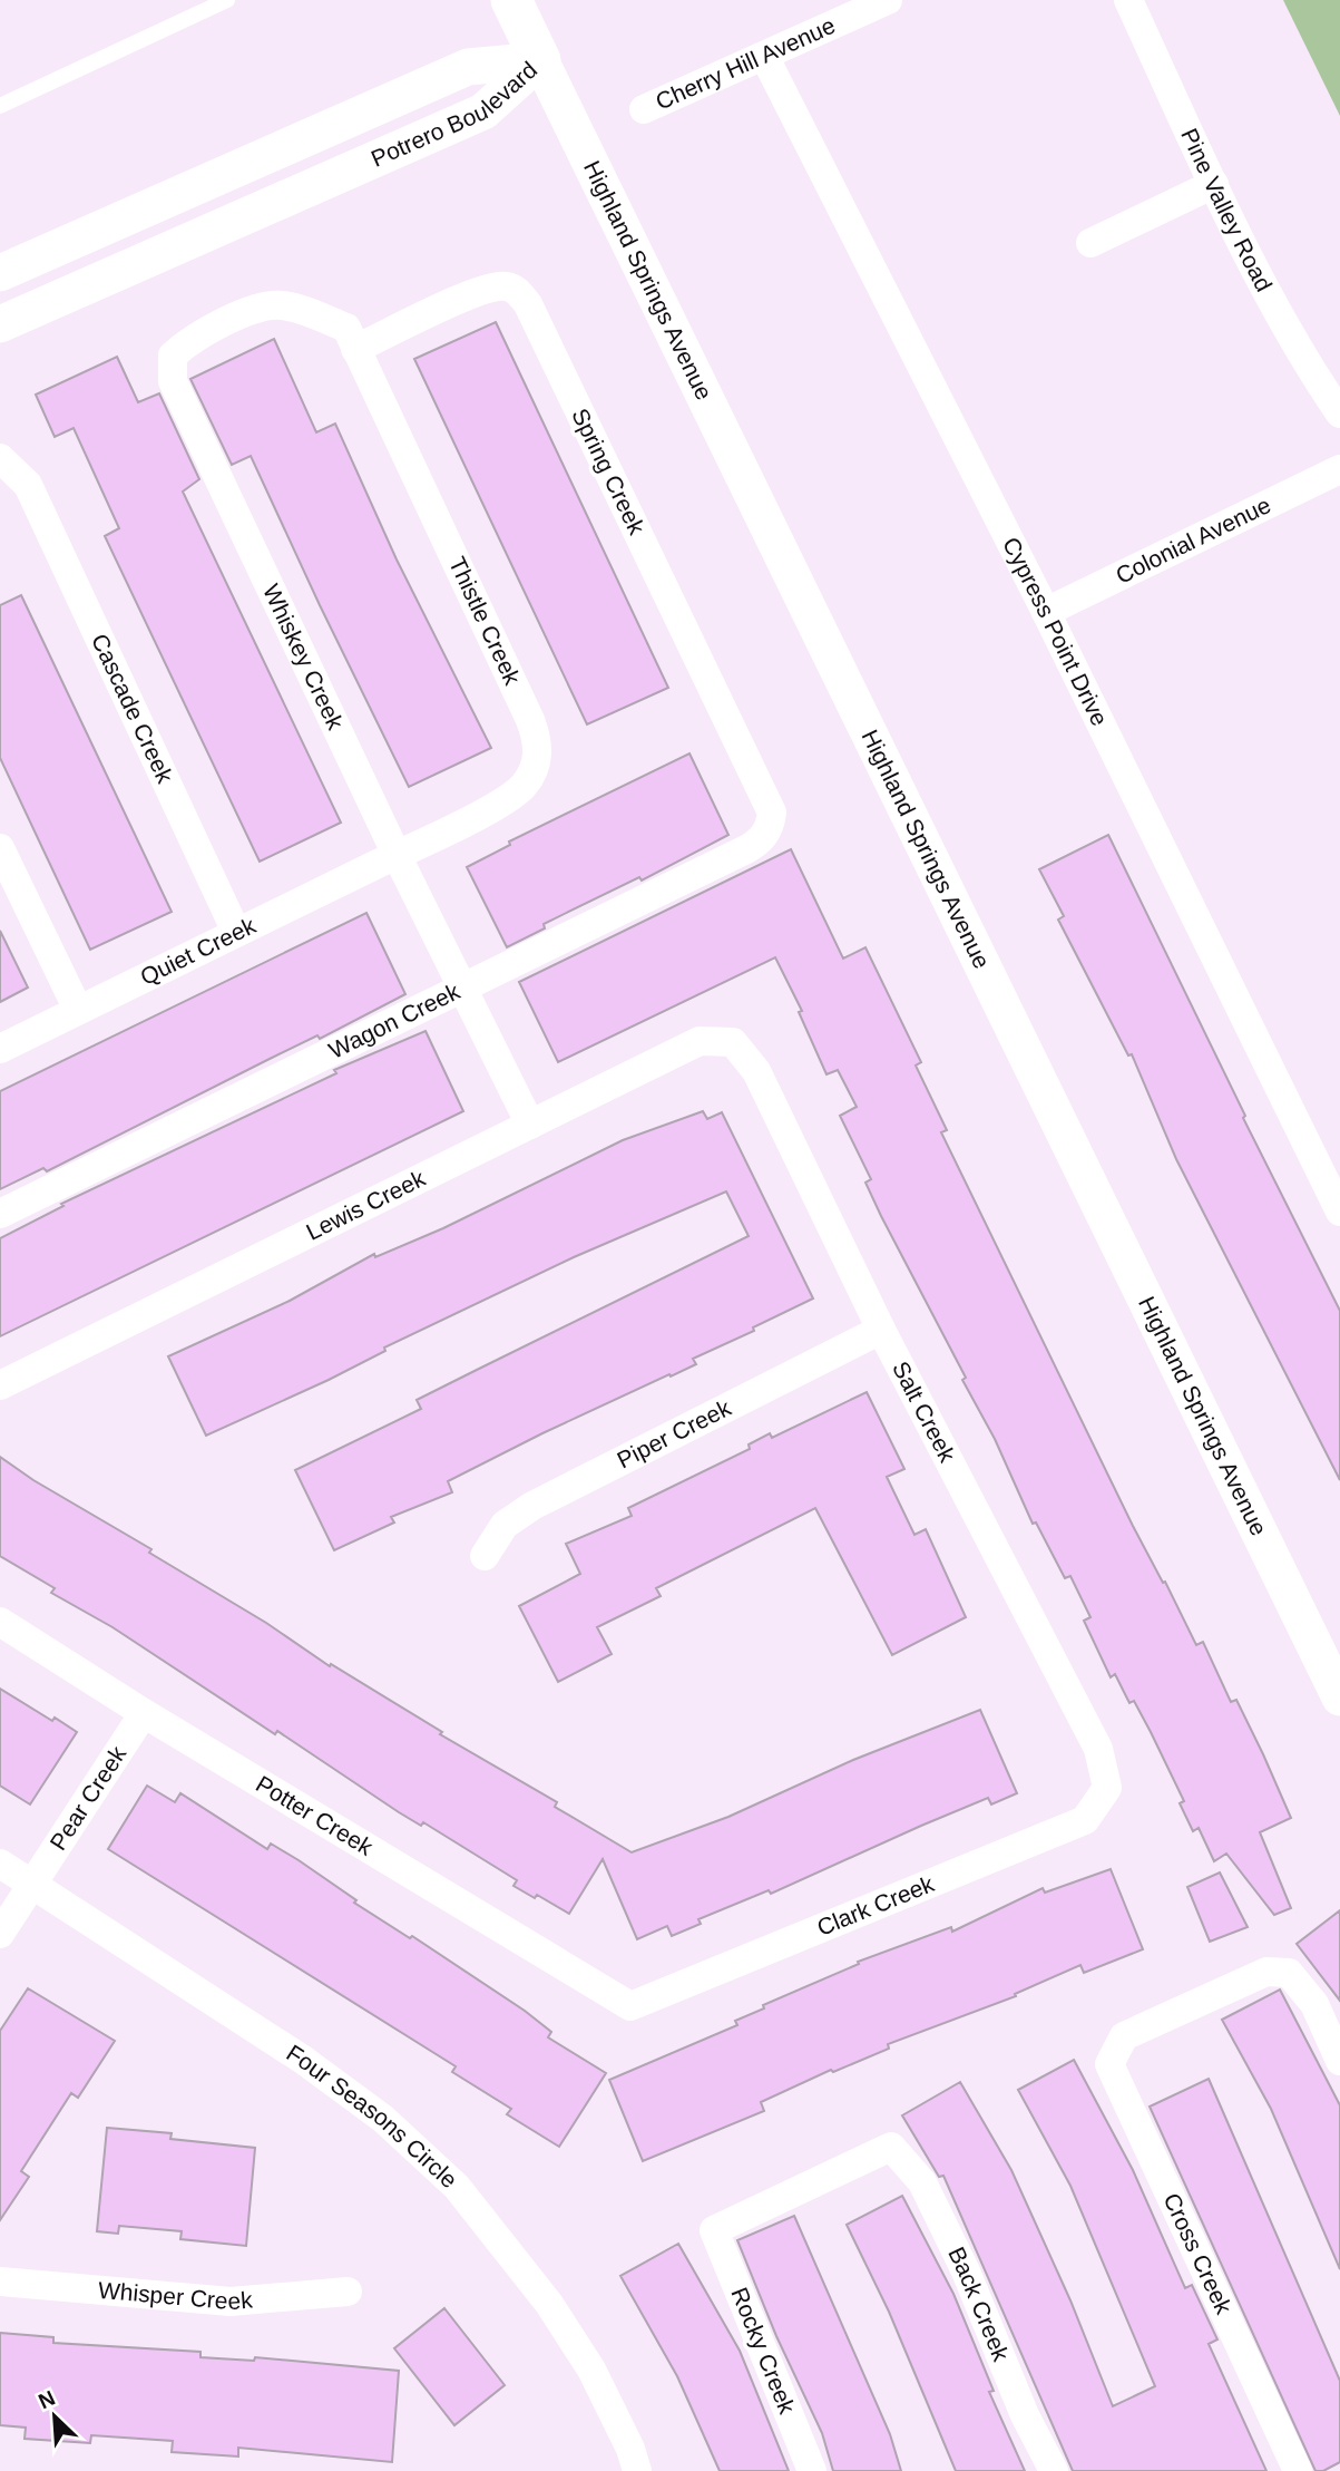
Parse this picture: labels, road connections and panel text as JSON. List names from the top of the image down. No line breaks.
{"streets":{"main road":["Highland Springs Avenue"],"street":["Cherry Hill Avenue","Potrero Boulevard","Pine Valley Road","Spring Creek","Colonial Avenue","Thistle Creek","Cypress Point Drive","Whiskey Creek","Cascade Creek","Quiet Creek","Wagon Creek","Lewis Creek","Salt Creek","Piper Creek","Pear Creek","Potter Creek","Clark Creek","Four Seasons Circle","Cross Creek","Whisper Creek","Back Creek","Rocky Creek"]},"crossings":[["Cherry Hill Avenue","Cypress Point Drive"],["Potrero Boulevard","Highland Springs Avenue"],["Spring Creek","Thistle Creek"],["Spring Creek","Whiskey Creek"],["Spring Creek","Wagon Creek"],["Colonial Avenue","Cypress Point Drive"],["Thistle Creek","Whiskey Creek"],["Thistle Creek","Quiet Creek"],["Whiskey Creek","Quiet Creek"],["Whiskey Creek","Wagon Creek"],["Whiskey Creek","Lewis Creek"],["Cascade Creek","Quiet Creek"],["Lewis Creek","Salt Creek"],["Salt Creek","Piper Creek"],["Salt Creek","Clark Creek"],["Pear Creek","Potter Creek"],["Pear Creek","Four Seasons Circle"],["Potter Creek","Clark Creek"],["Back Creek","Rocky Creek"]],"north":"top left"}
